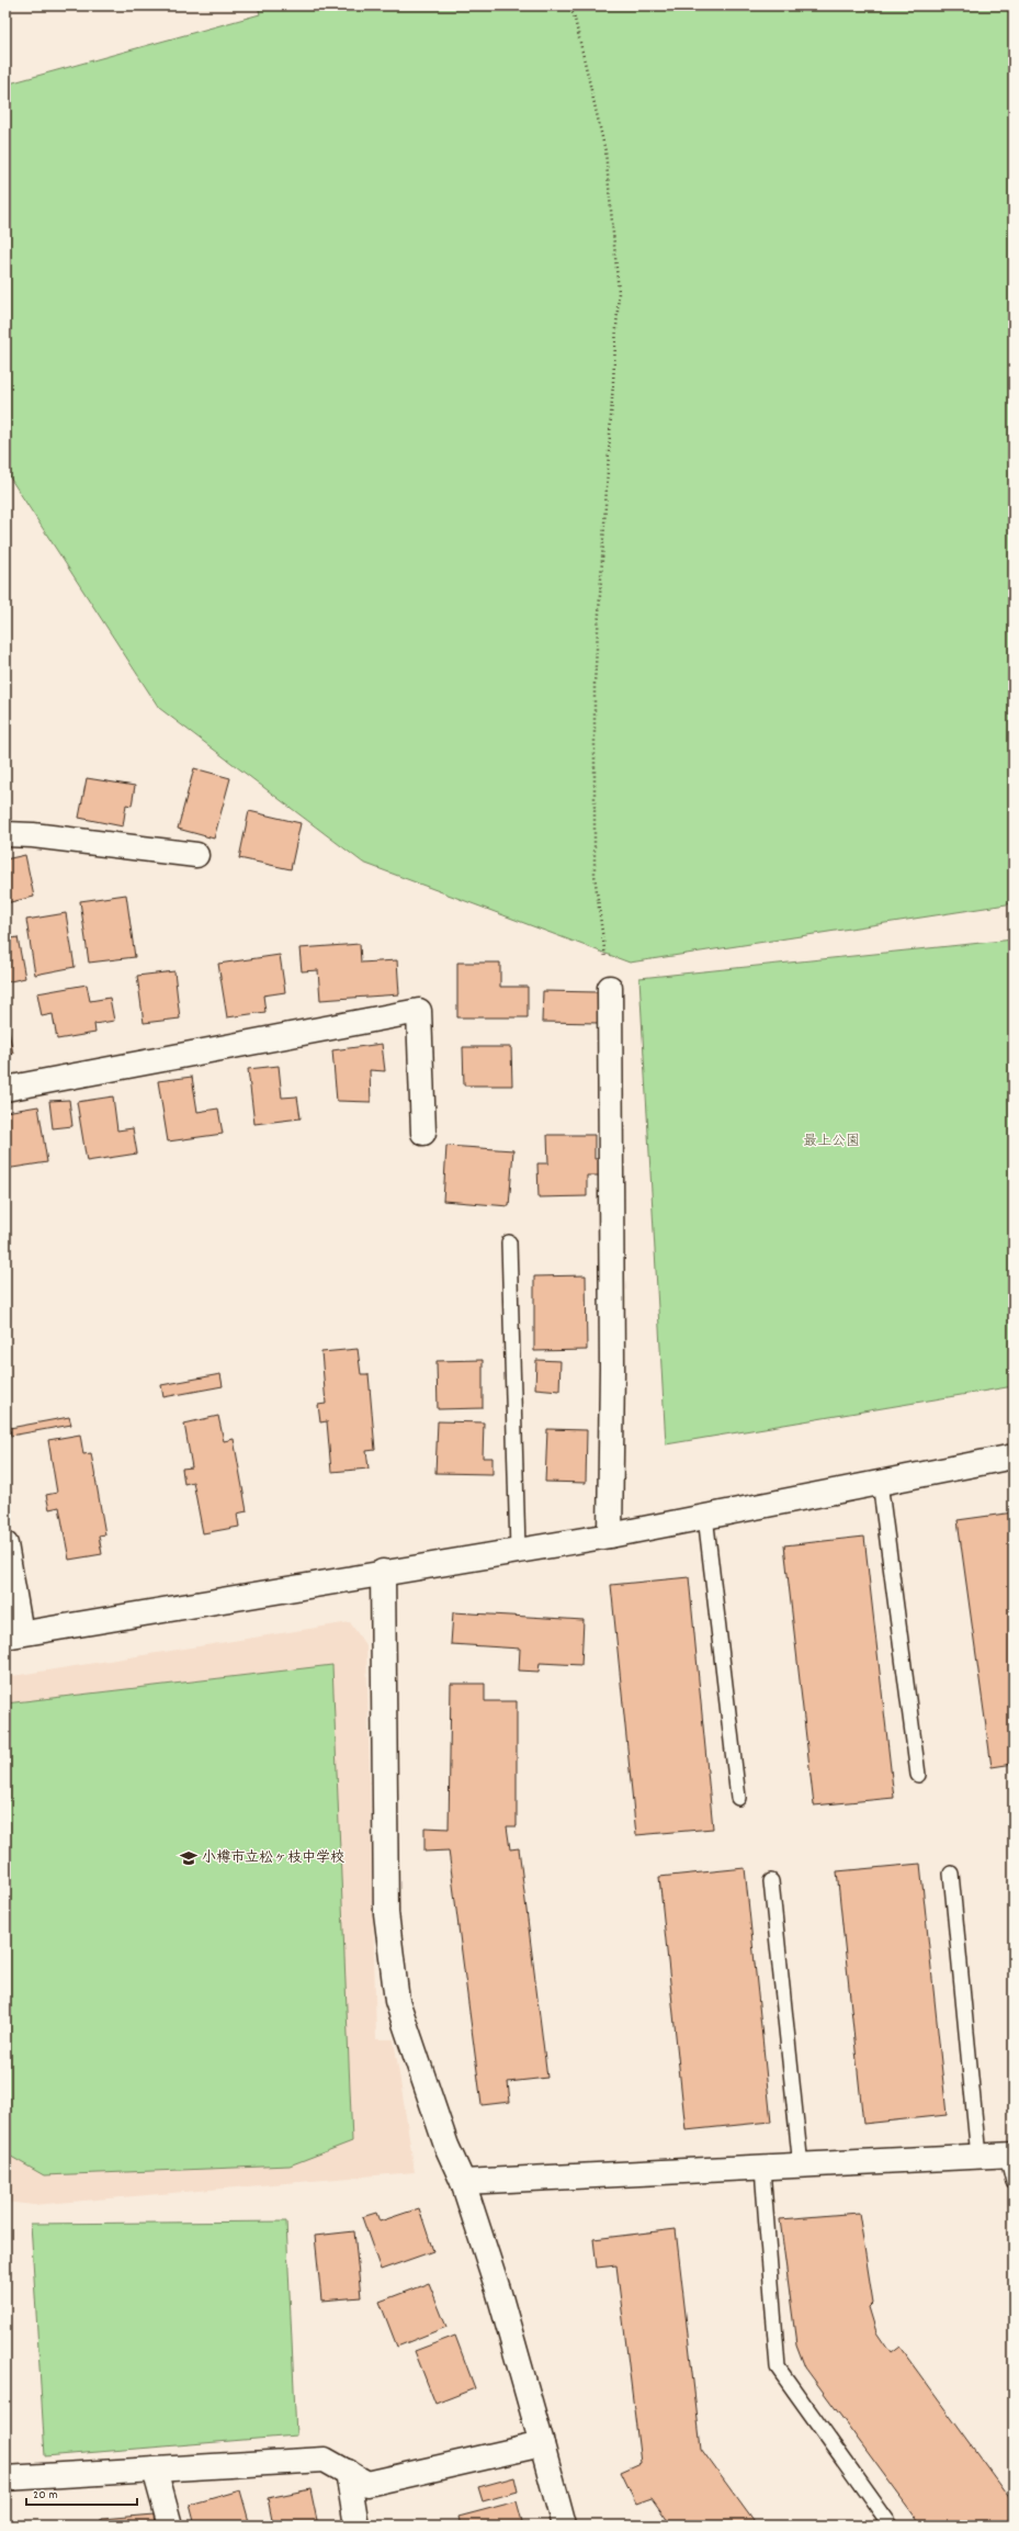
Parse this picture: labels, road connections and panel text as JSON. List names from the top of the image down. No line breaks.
{"parks":["最上公園"],"places":{"school or university":["小樽市立松ヶ枝中学校"]},"scale_bar":"20 m"}
